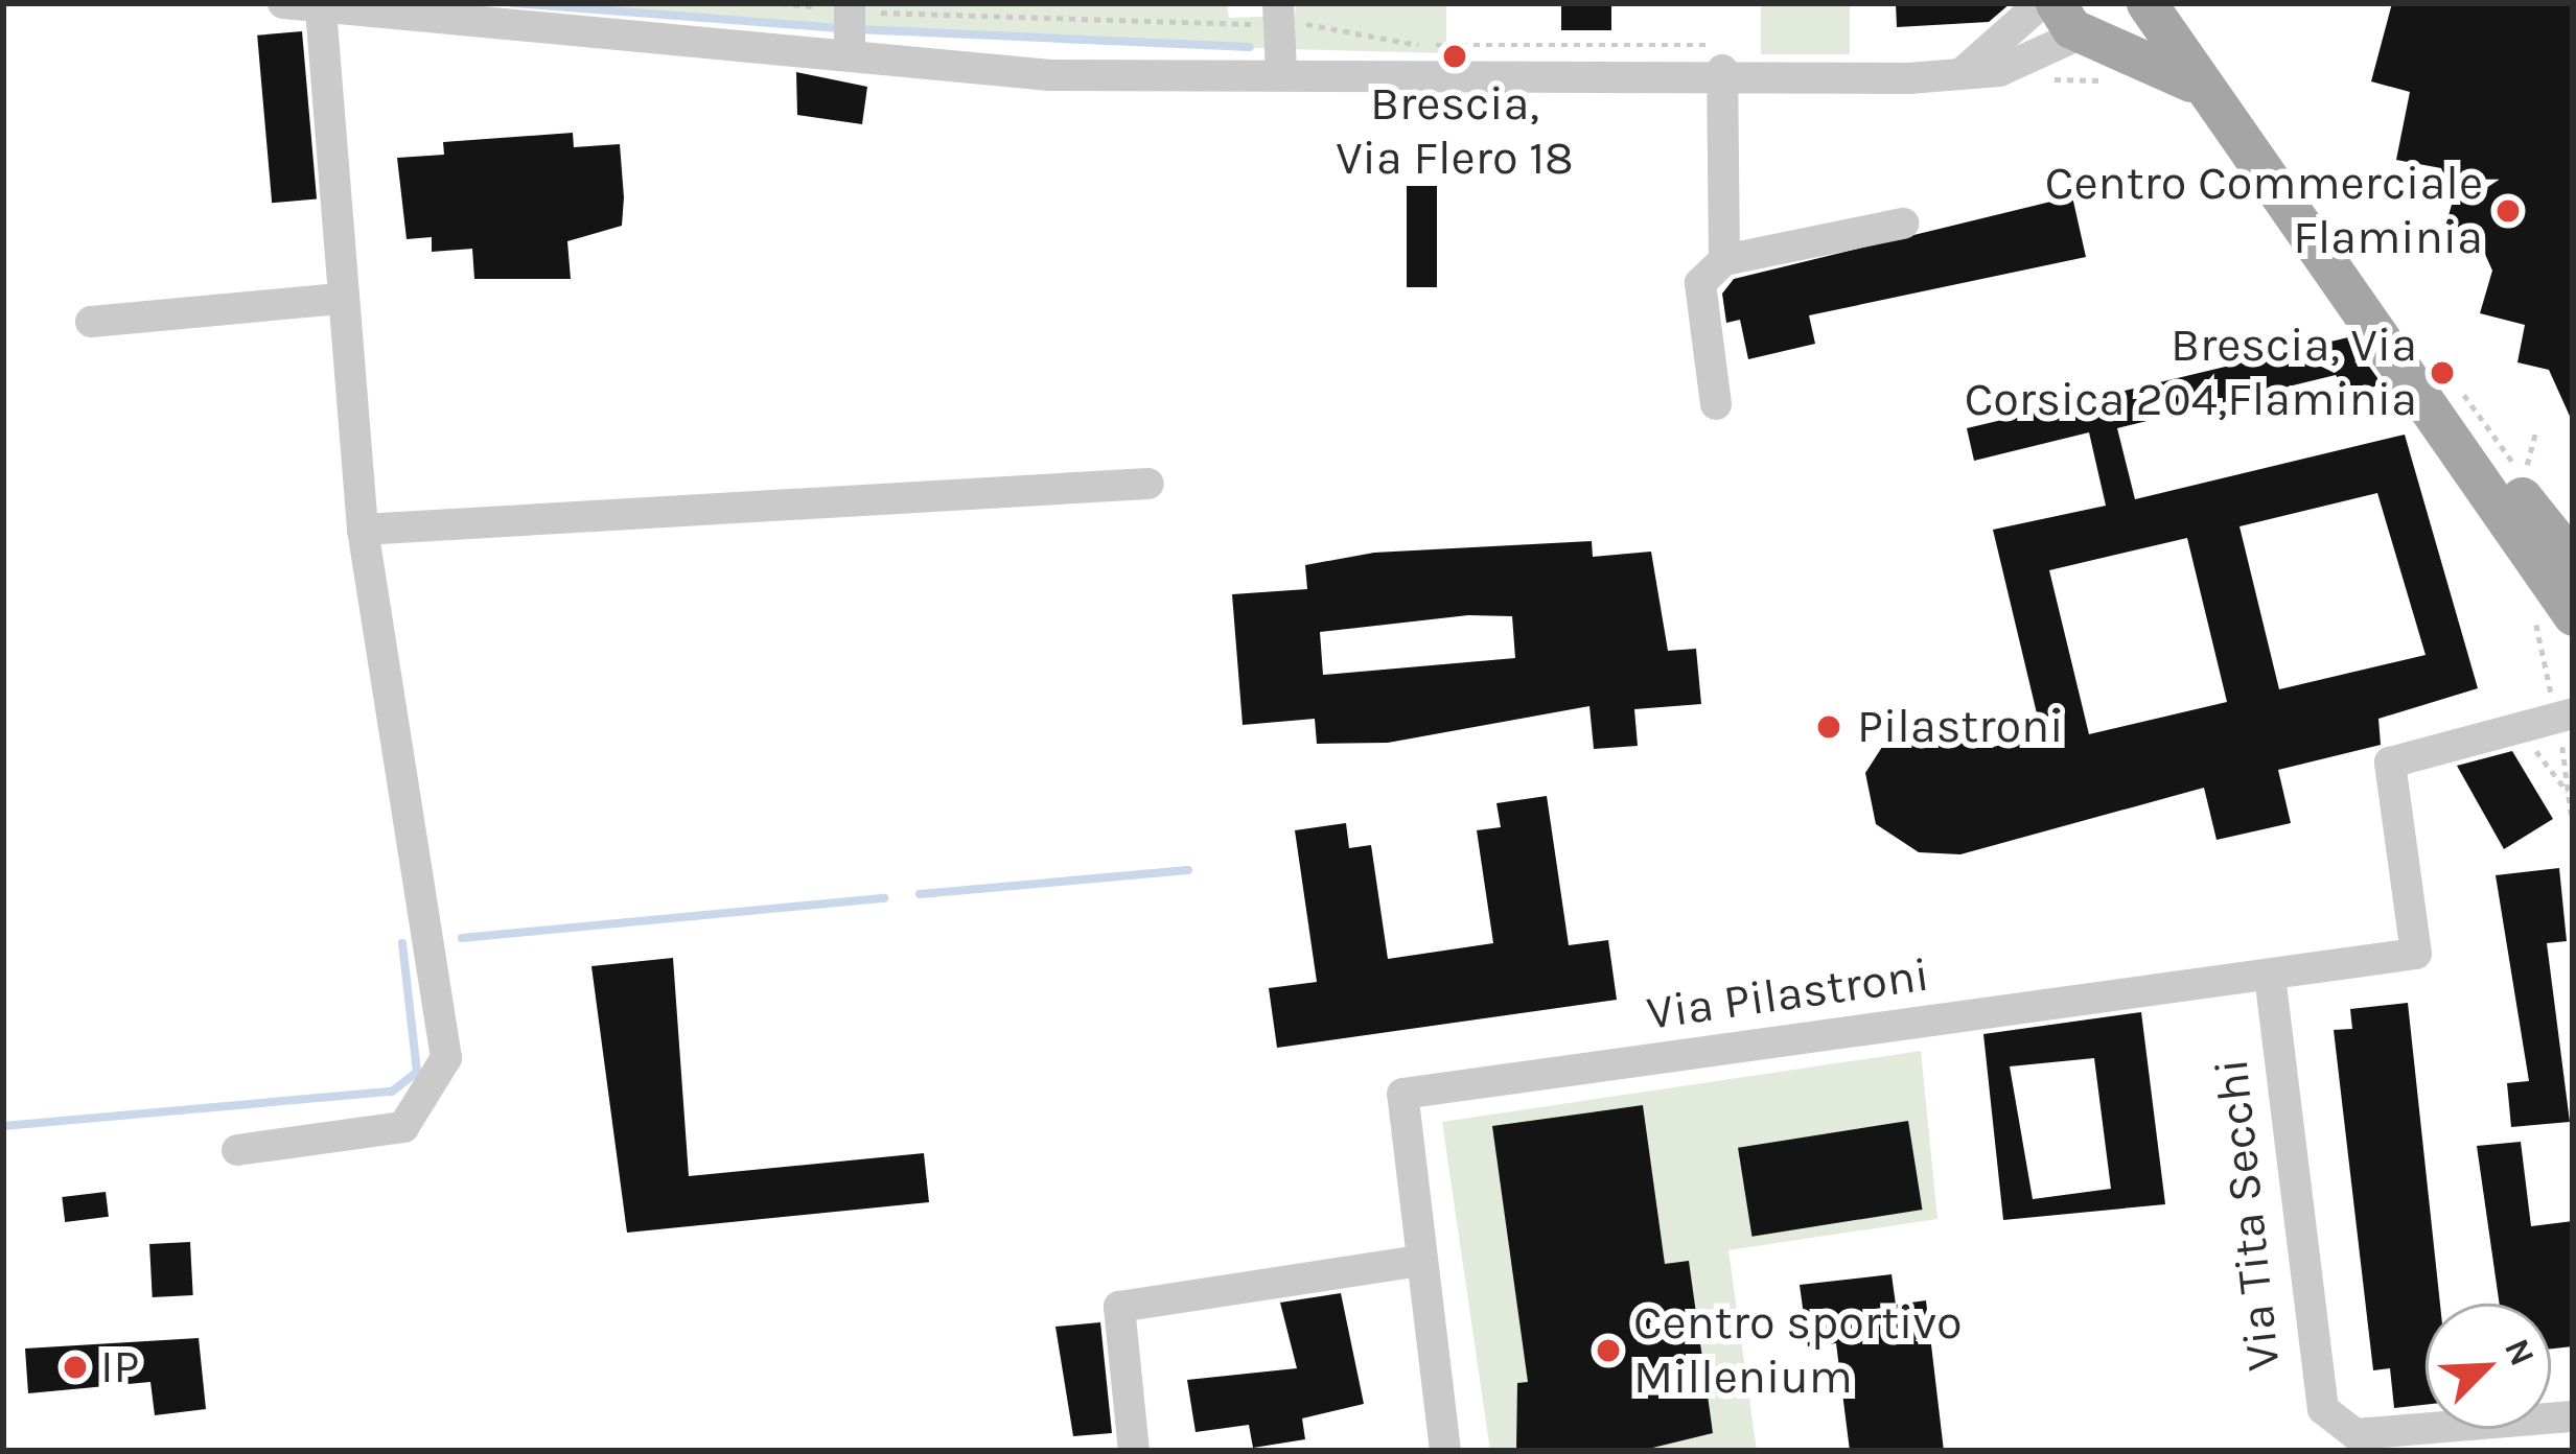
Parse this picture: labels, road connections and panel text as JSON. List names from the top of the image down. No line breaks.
{"streets":{"street":["Via Pilastroni","Via Tita Secchi"]},"crossings":[["Via Pilastroni","Via Tita Secchi"]],"places":["Brescia, Via Flero 18","Centro Commerciale Flaminia","Brescia, Via Corsica 204,Flaminia","Pilastroni","Centro sportivo Millenium","IP"],"north":"top right"}
